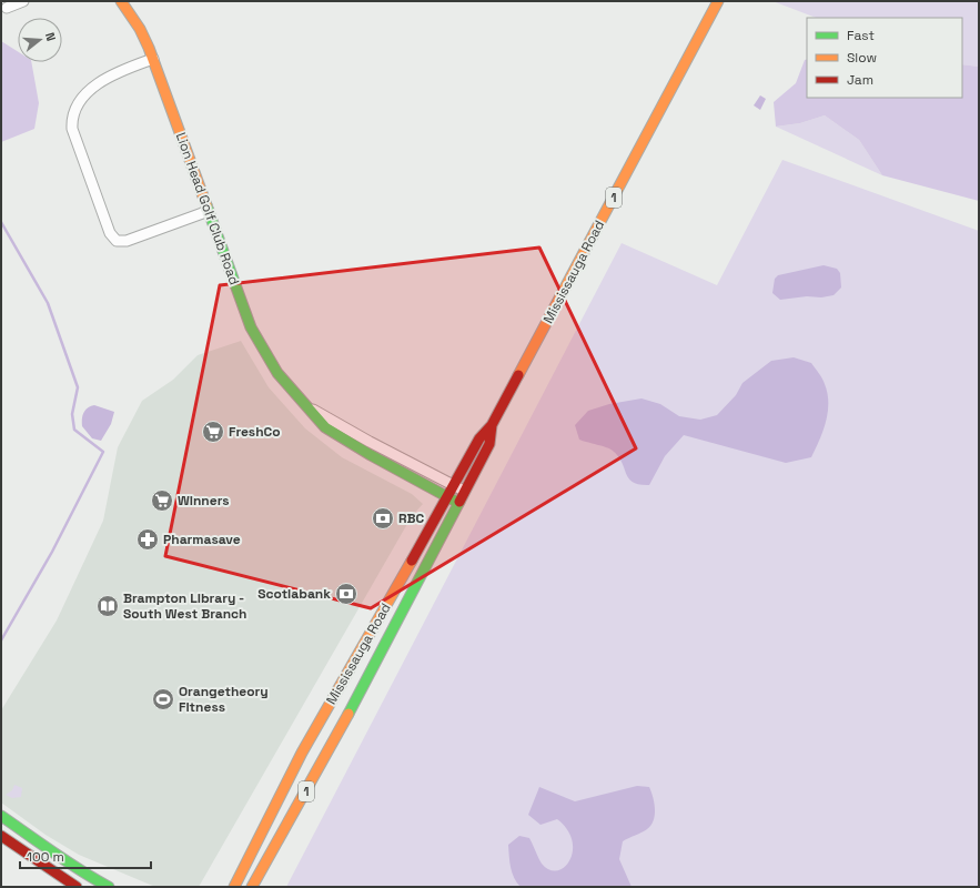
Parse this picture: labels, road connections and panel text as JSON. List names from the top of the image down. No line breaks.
{"streets":{"main road":["1","Lion Head Golf Club Road","Mississauga Road"]},"crossings":[["Lion Head Golf Club Road","Mississauga Road"]],"places":{"supermarket":["FreshCo","Winners"],"bank":["RBC","Scotiabank"],"pharmacy":["Pharmasave"],"library":["Brampton Library - South West Branch"],"sports":["Orangetheory Fitness"]},"legend":["Fast","Slow","Jam"],"scale_bar":"100 m","north":"right"}
